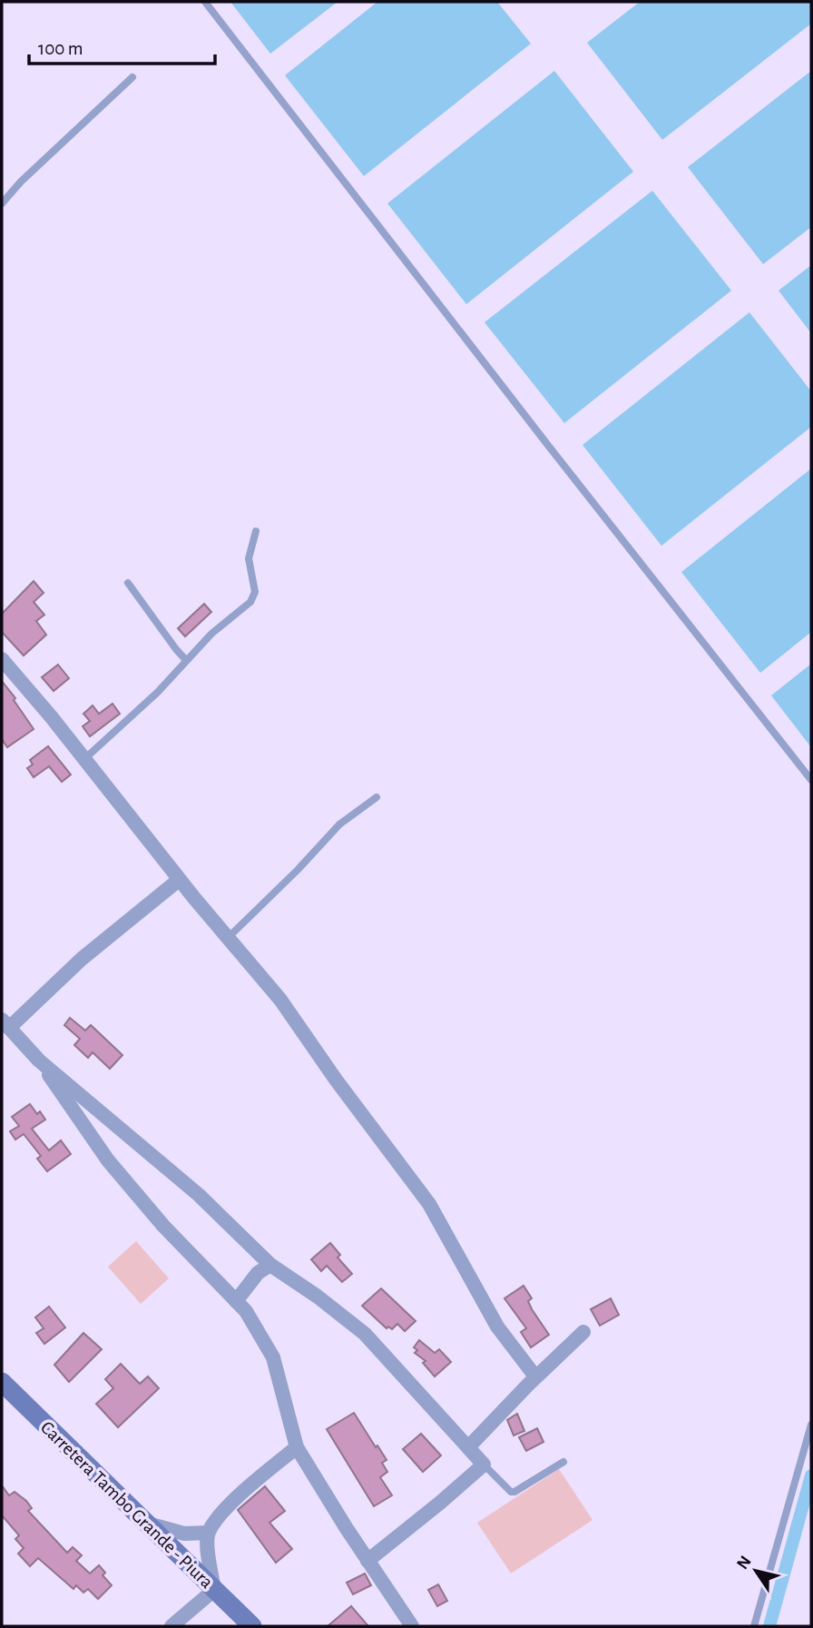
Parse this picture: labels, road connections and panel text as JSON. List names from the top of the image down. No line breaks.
{"streets":{"main road":["Carretera Tambo Grande - Piura"]},"scale_bar":"100 m","north":"top left"}
